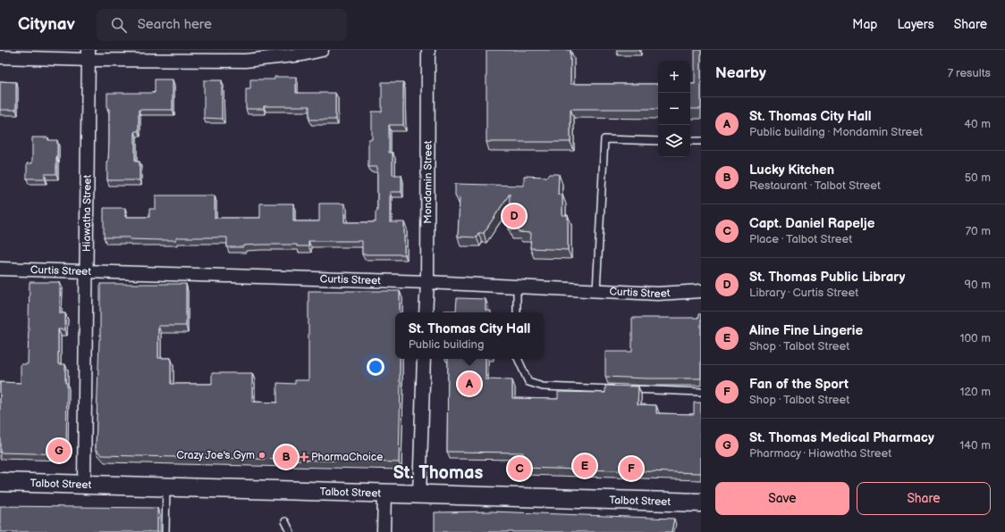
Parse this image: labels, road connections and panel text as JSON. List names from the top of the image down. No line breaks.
{"streets":{"main road":["Talbot Street"],"street":["Mondamin Street","Hiawatha Street","Curtis Street"]},"crossings":[["Mondamin Street","Curtis Street"],["Hiawatha Street","Curtis Street"],["Hiawatha Street","Talbot Street"]],"districts":["St. Thomas"],"places":{"other":["Crazy Joe's Gym"],"health":["PharmaChoice"]},"page":{"header":"Citynav","search":"Search here","nav":["Map","Layers","Share"],"heading":["Nearby","7 results"],"map_buttons":["+","−"],"list":[{"mark":"A","name":"St. Thomas City Hall","note":"Public building · Mondamin Street","value":"40 m"},{"mark":"B","name":"Lucky Kitchen","note":"Restaurant · Talbot Street","value":"50 m"},{"mark":"C","name":"Capt. Daniel Rapelje","note":"Place · Talbot Street","value":"70 m"},{"mark":"D","name":"St. Thomas Public Library","note":"Library · Curtis Street","value":"90 m"},{"mark":"E","name":"Aline Fine Lingerie","note":"Shop · Talbot Street","value":"100 m"},{"mark":"F","name":"Fan of the Sport","note":"Shop · Talbot Street","value":"120 m"},{"mark":"G","name":"St. Thomas Medical Pharmacy","note":"Pharmacy · Hiawatha Street","value":"140 m"}],"pins":["D","A","G","B","E","C","F"],"popup":["St. Thomas City Hall","Public building"],"buttons":["Save","Share"]}}
